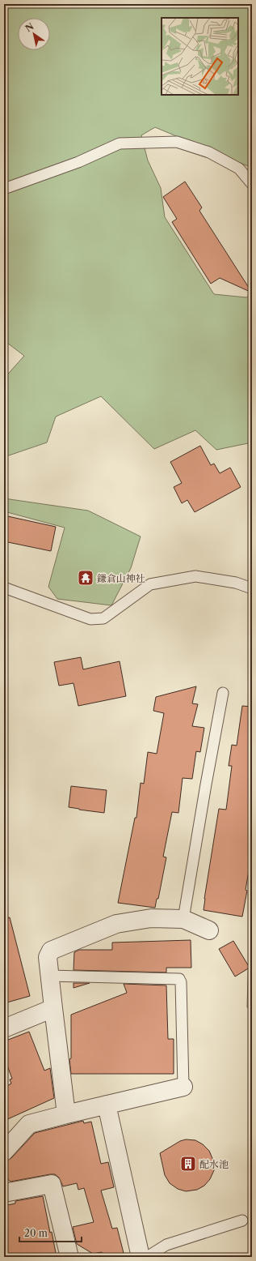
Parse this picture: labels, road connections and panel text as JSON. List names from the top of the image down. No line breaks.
{"places":{"temple":["鎌倉山神社"],"building":["配水池"]},"scale_bar":"20 m","north":"top left"}
